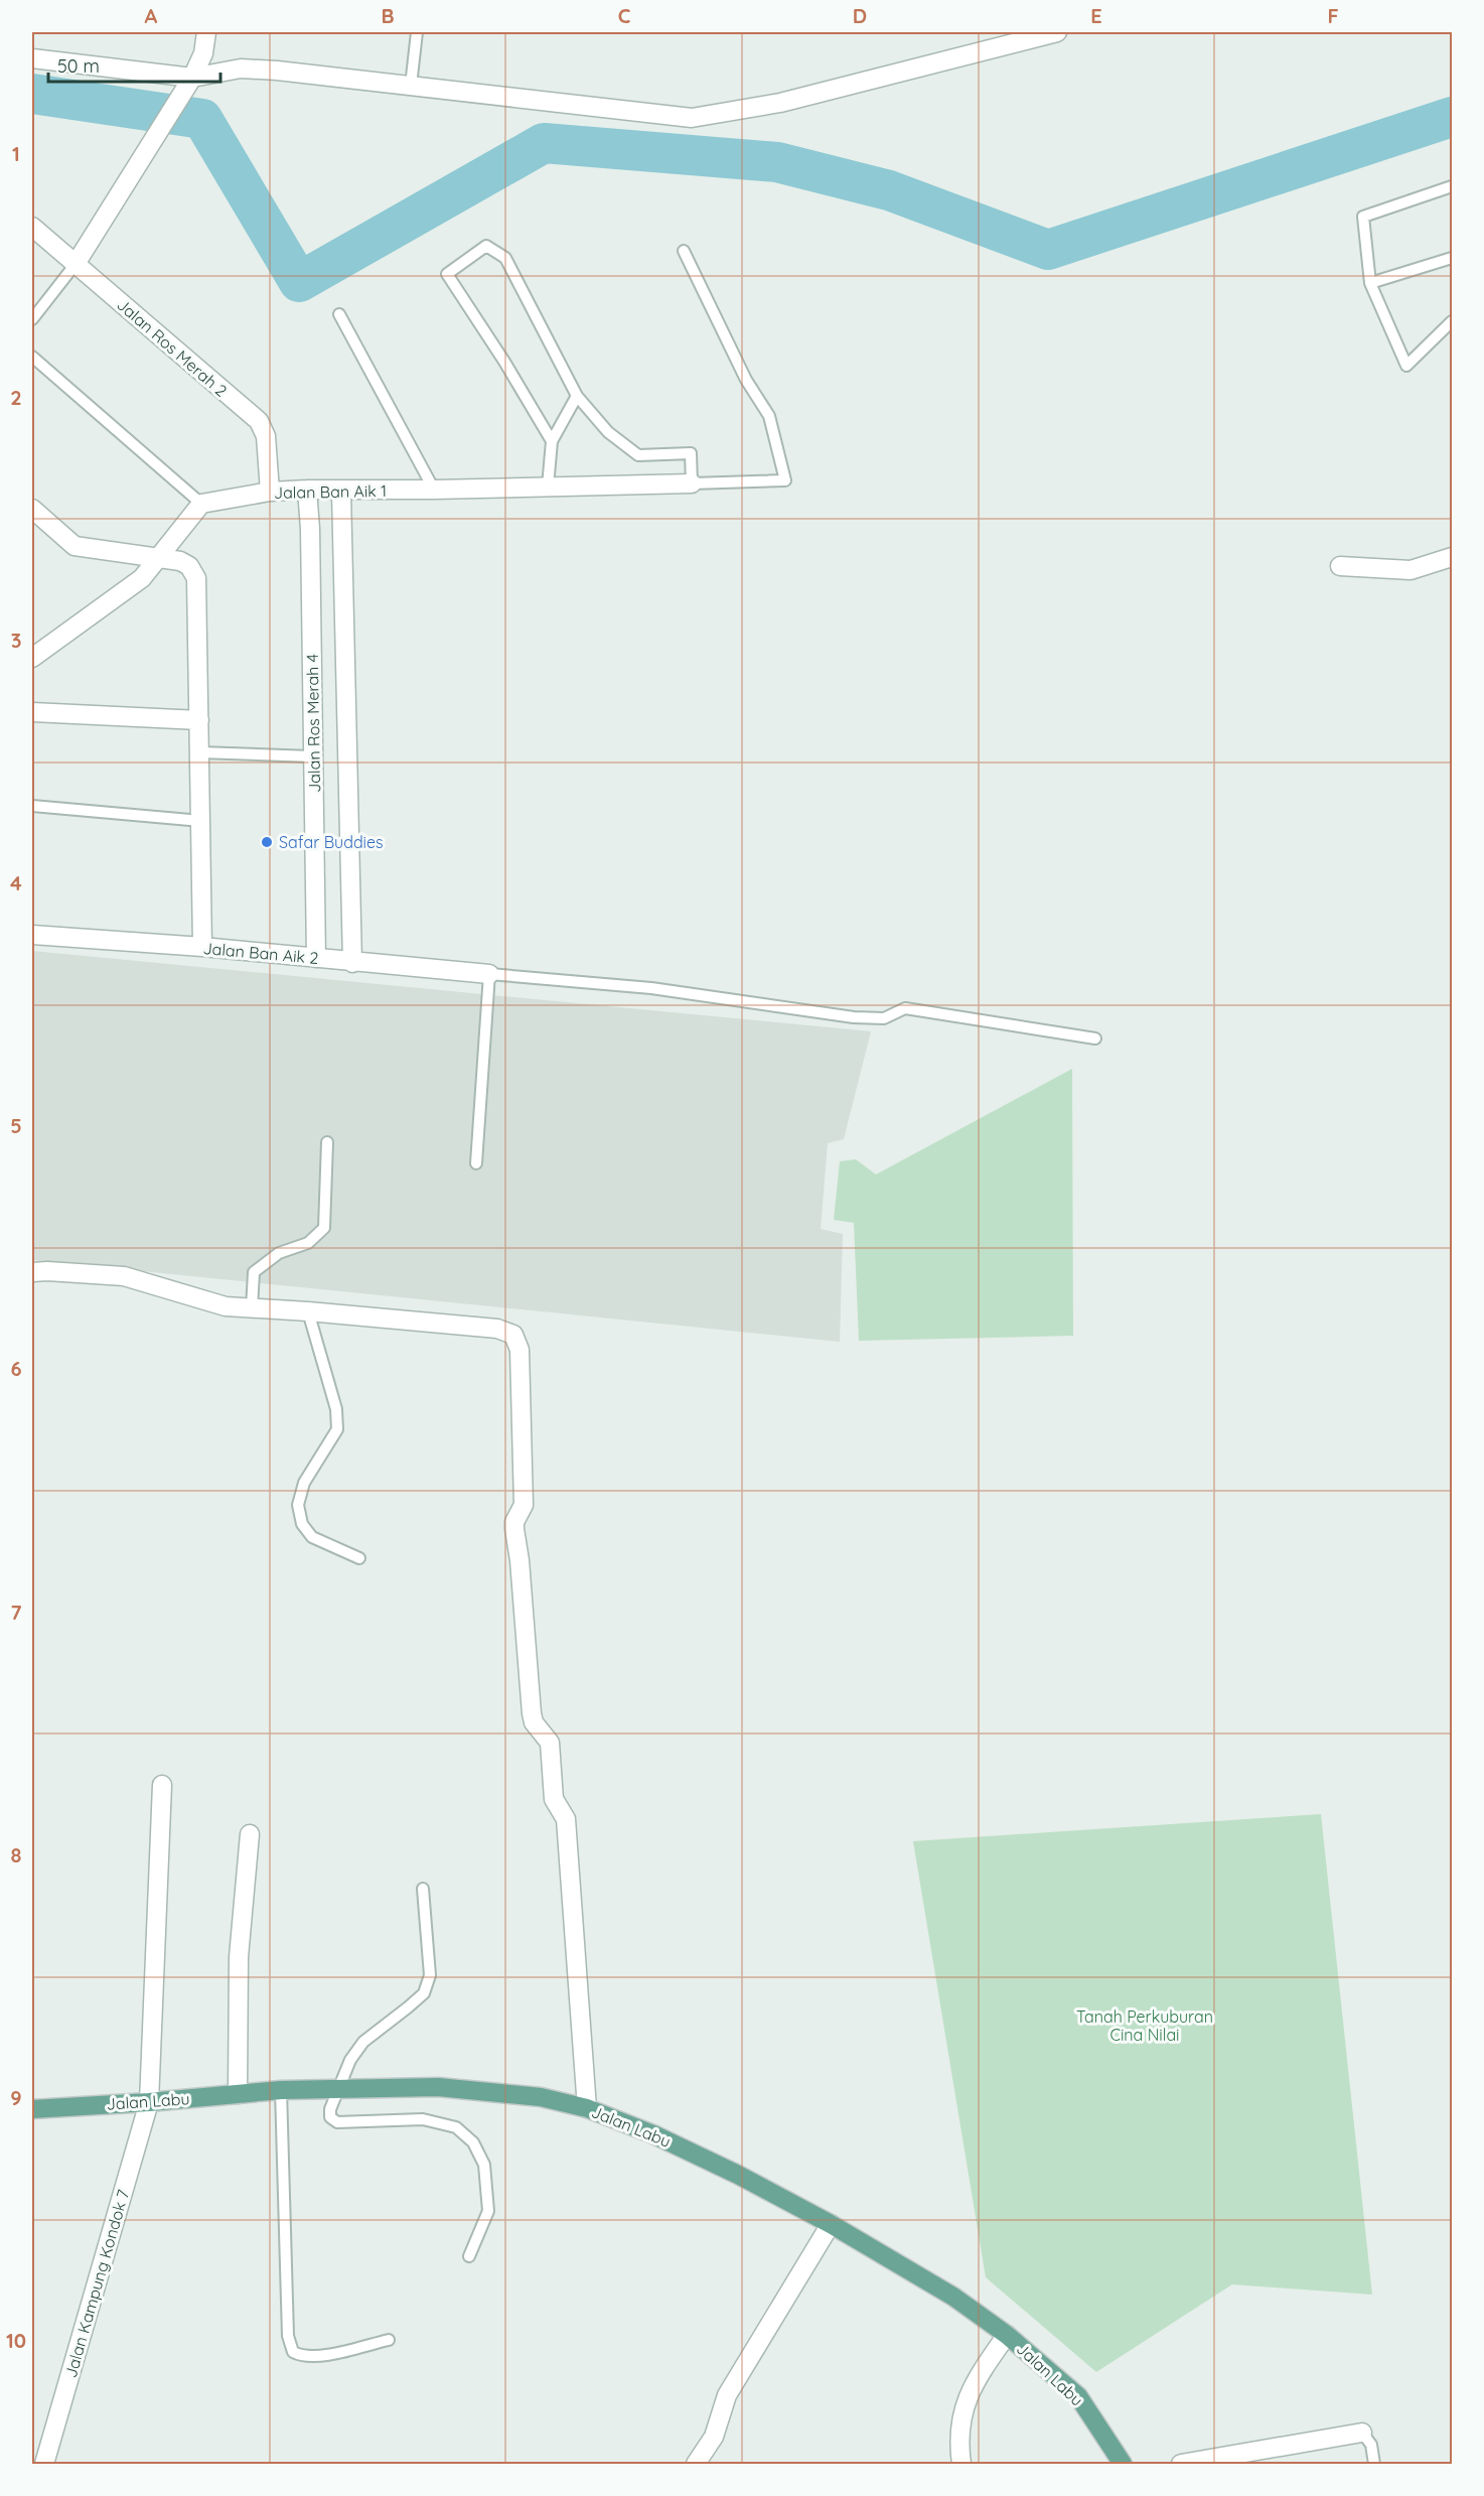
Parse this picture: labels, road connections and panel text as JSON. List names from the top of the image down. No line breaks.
{"streets":{"main road":["Jalan Labu"],"street":["Jalan Ros Merah 2","Jalan Ban Aik 1","Jalan Ros Merah 4","Jalan Ban Aik 2","Jalan Kampung Kondok 7"]},"crossings":[["Jalan Ros Merah 2","Jalan Ban Aik 1"],["Jalan Ban Aik 1","Jalan Ros Merah 4"],["Jalan Ros Merah 4","Jalan Ban Aik 2"],["Jalan Labu","Jalan Kampung Kondok 7"]],"parks":["Tanah Perkuburan Cina Nilai"],"places":["Safar Buddies"],"scale_bar":"50 m","grid":{"columns":["A","B","C","D","E","F"],"rows":["1","2","3","4","5","6","7","8","9","10"]}}
